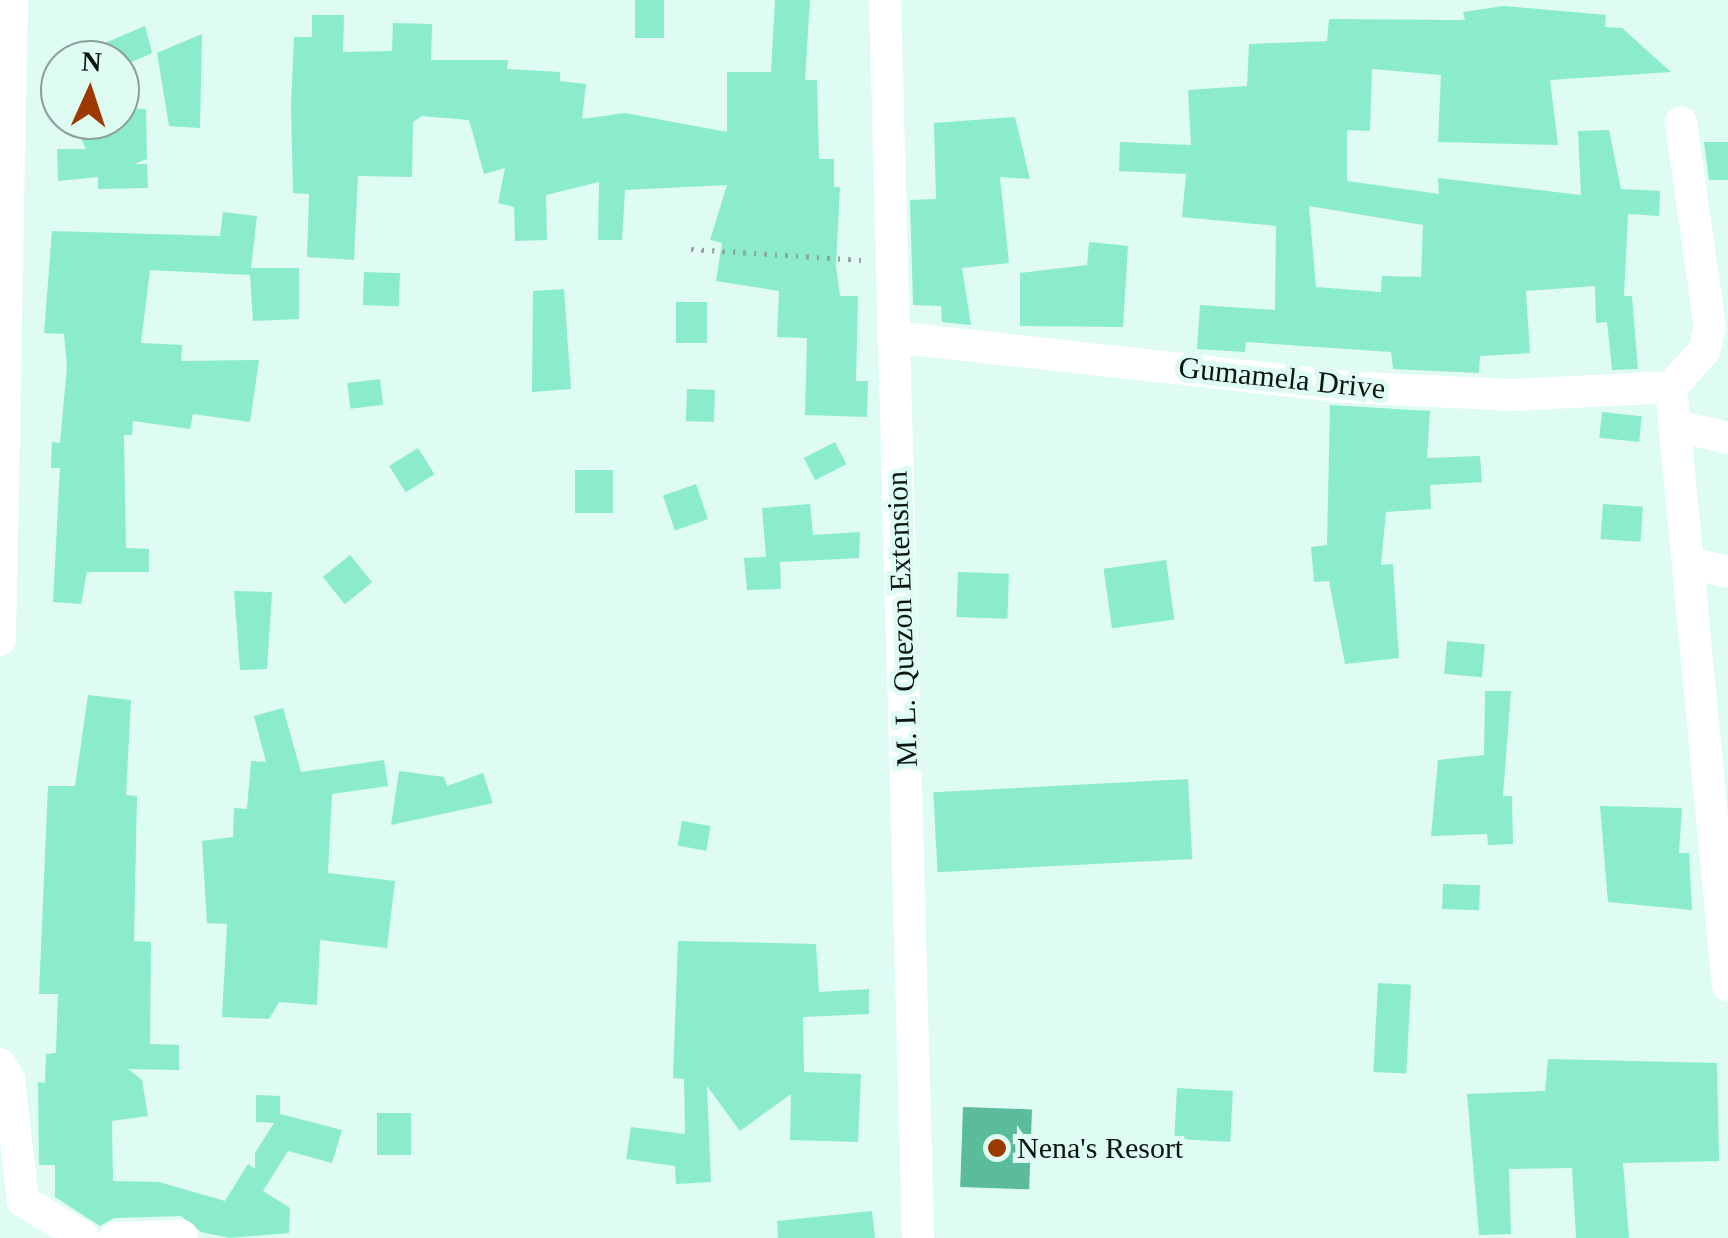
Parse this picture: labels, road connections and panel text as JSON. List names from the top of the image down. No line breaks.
{"streets":{"street":["Gumamela Drive","M. L. Quezon Extension"]},"crossings":[["Gumamela Drive","M. L. Quezon Extension"]],"places":["Nena's Resort"],"north":"top"}
